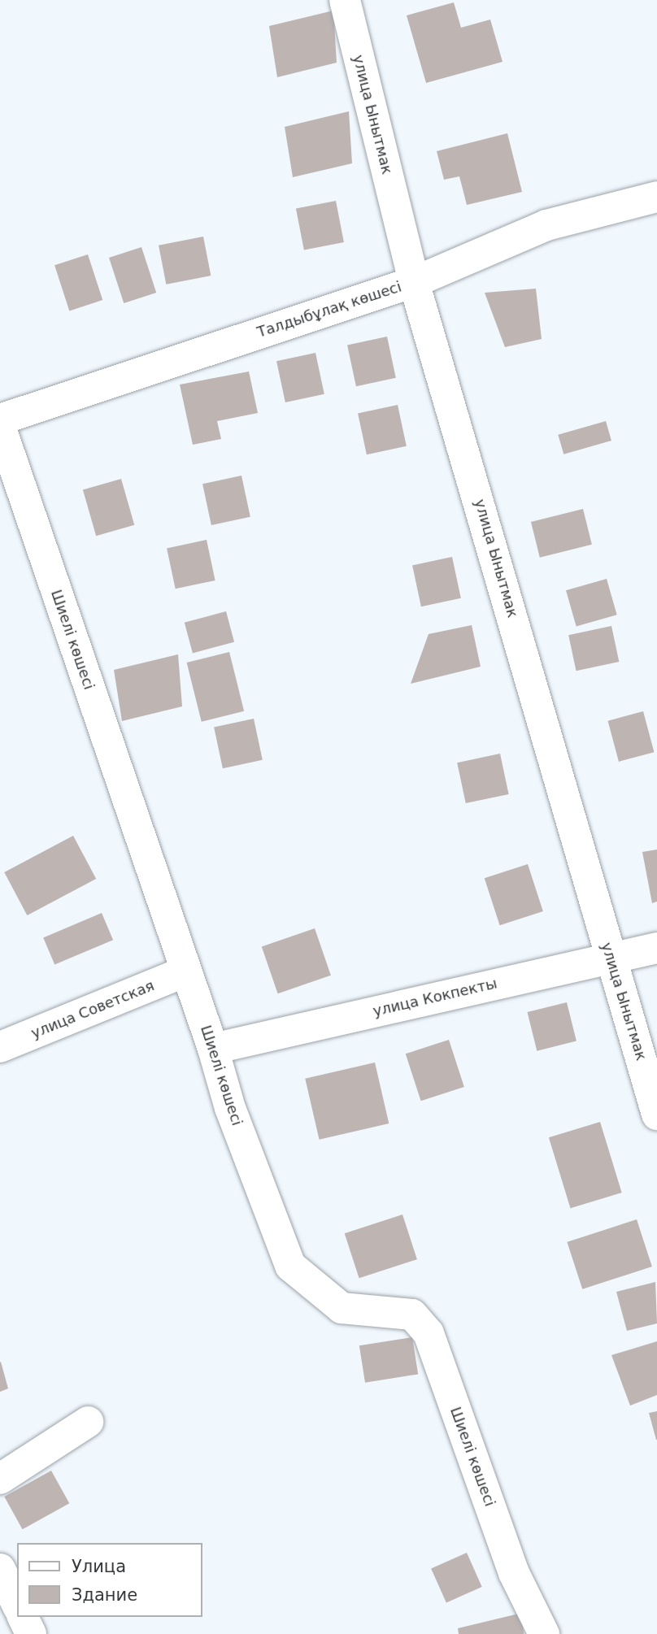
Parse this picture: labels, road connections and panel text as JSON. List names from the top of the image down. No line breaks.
{"streets":{"street":["улица Ынытмак","Талдыбұлақ көшесі","Шиелі көшесі","улица Кокпекты","улица Советская"]},"crossings":[["улица Ынытмак","Талдыбұлақ көшесі"],["улица Ынытмак","улица Кокпекты"],["Шиелі көшесі","улица Кокпекты"],["Шиелі көшесі","улица Советская"]],"legend":["Улица","Здание"]}
